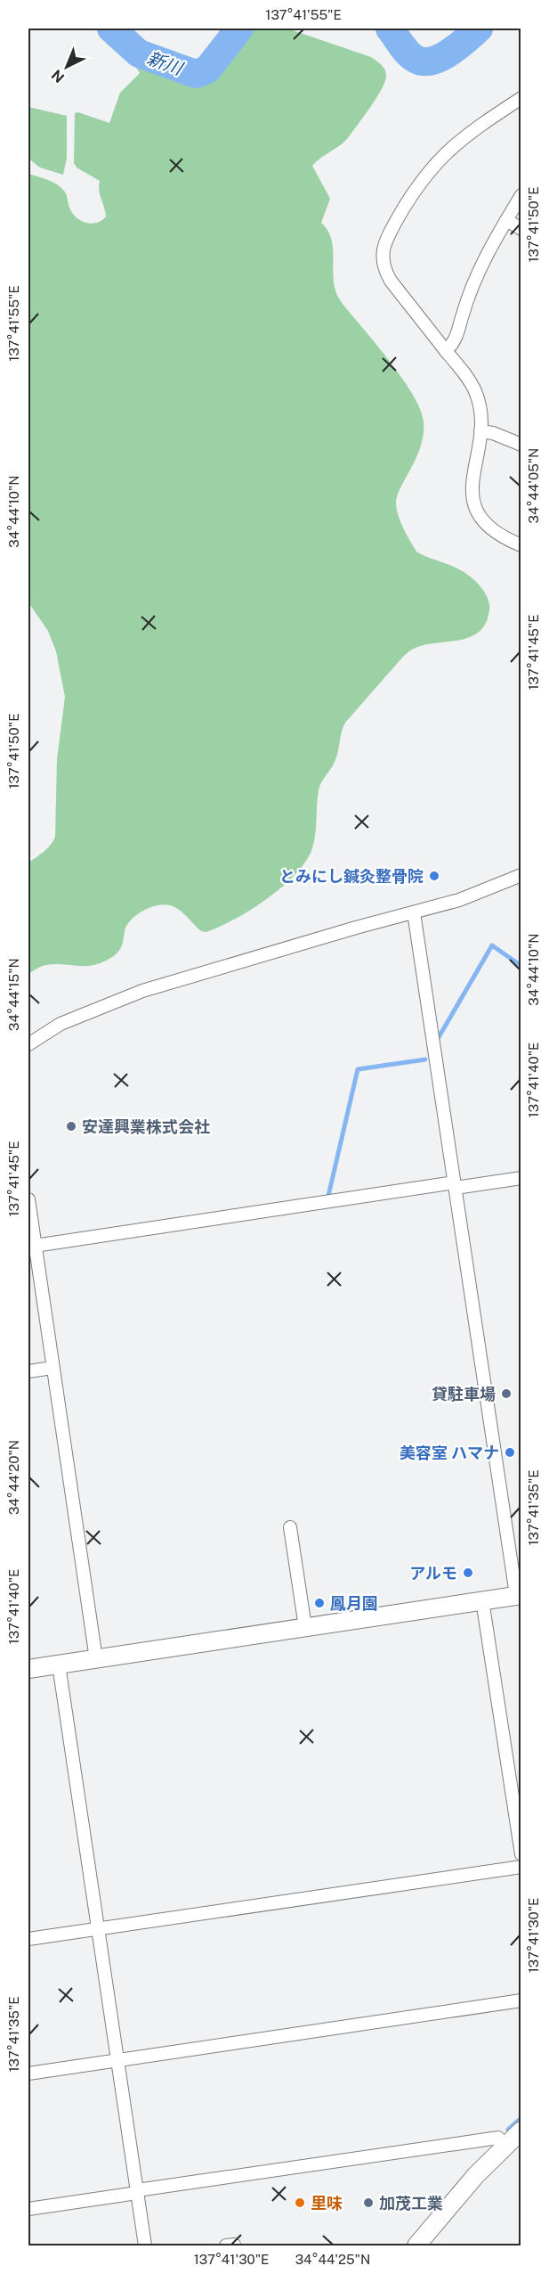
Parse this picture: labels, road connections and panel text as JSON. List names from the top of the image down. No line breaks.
{"water":["新川"],"places":["とみにし鍼灸整骨院","安達興業株式会社","貸駐車場","美容室 ハマナ","アルモ","鳳月園","里味","加茂工業"],"north":"bottom left","coordinates":["137°41'55\"E","137°41'50\"E","34°44'05\"N","34°44'10\"N","137°41'45\"E","34°44'15\"N","137°41'40\"E","34°44'20\"N","137°41'35\"E","137°41'30\"E","34°44'25\"N"]}
